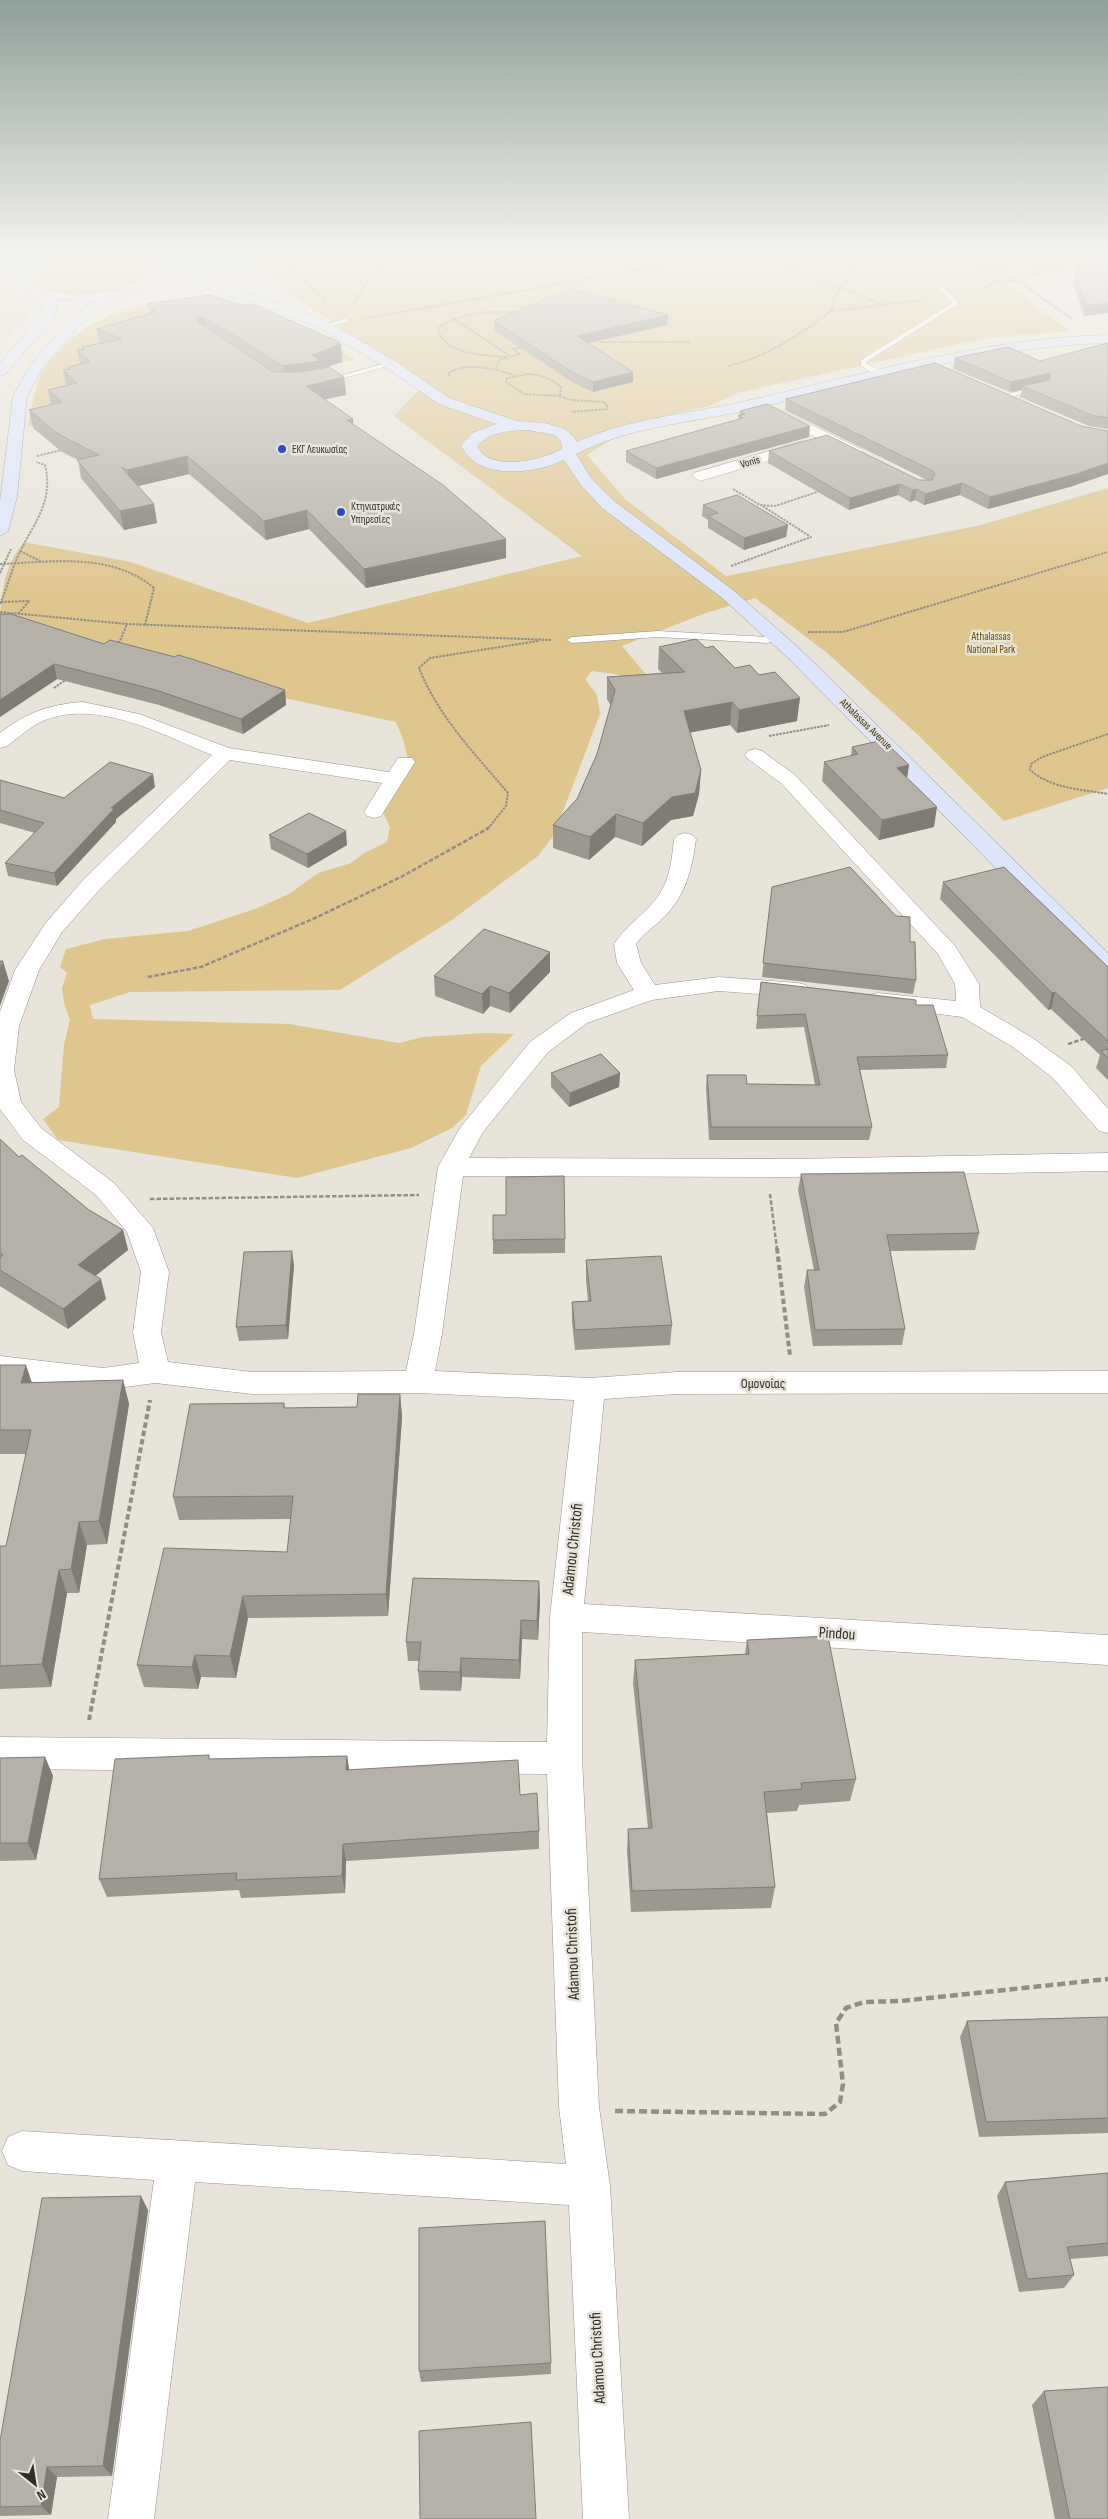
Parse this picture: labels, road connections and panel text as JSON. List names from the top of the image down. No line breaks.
{"streets":{"main road":["Athalassas Avenue"],"street":["Vonis","Ομονοίας","Adamou Christofi","Pindou"]},"crossings":[["Ομονοίας","Adamou Christofi"],["Adamou Christofi","Pindou"]],"parks":["Athalassas National Park"],"places":["ΕΚΓ Λευκωσίας","Κτηνιατρικές Υπηρεσίες"],"north":"bottom right"}
